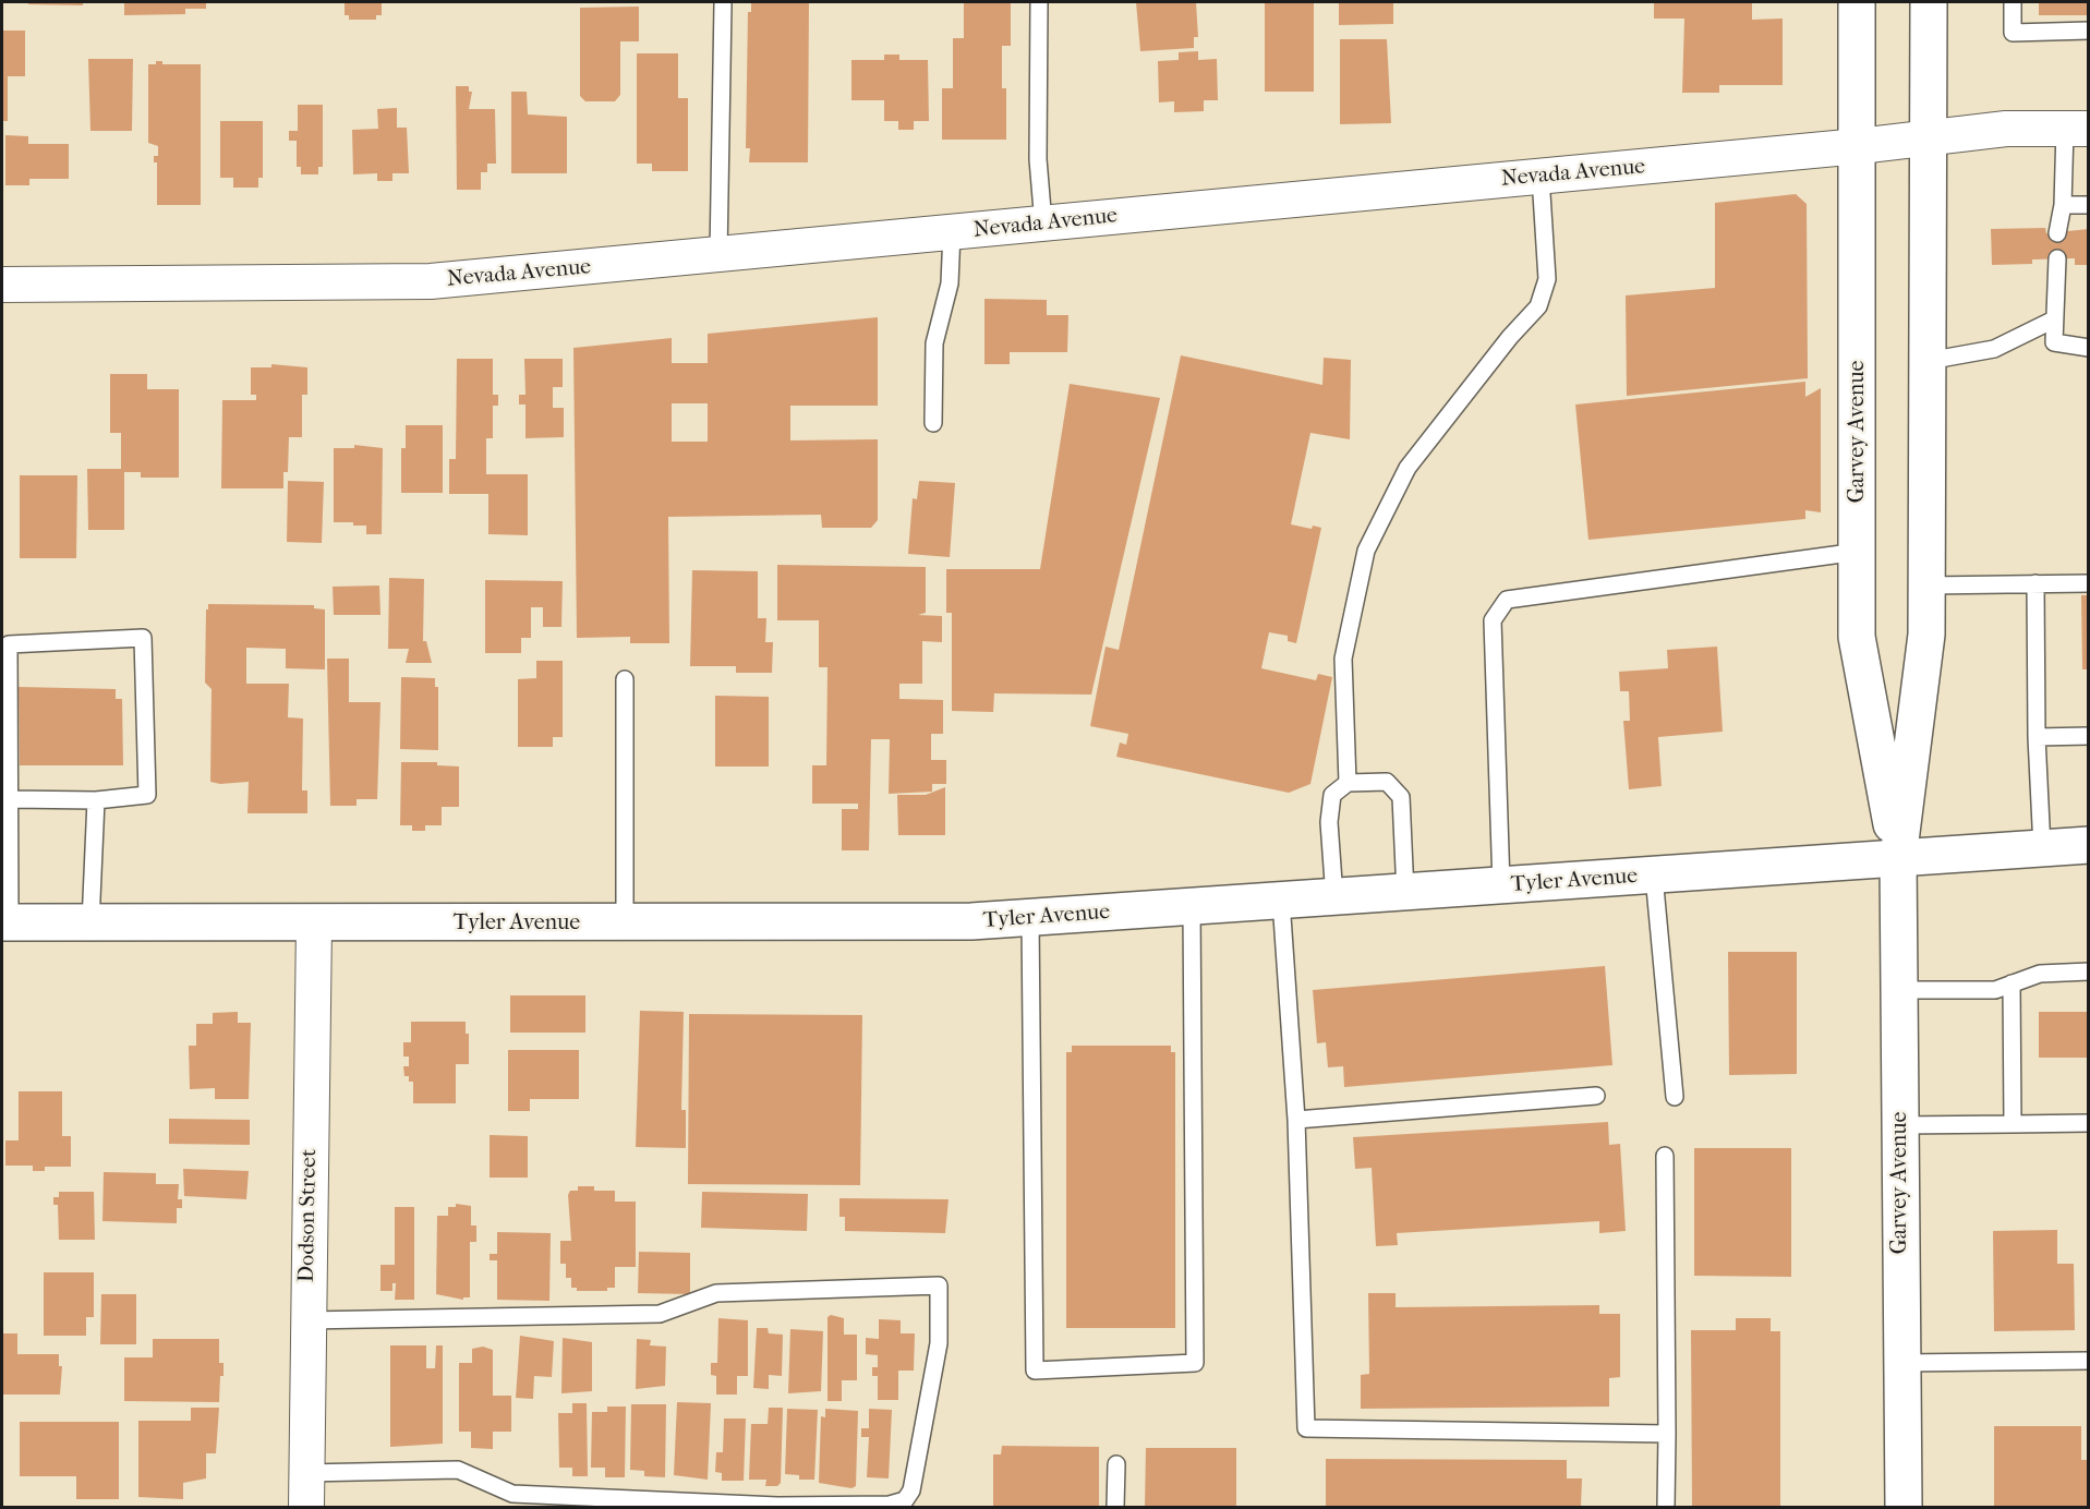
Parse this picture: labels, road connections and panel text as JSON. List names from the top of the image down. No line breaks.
{"streets":{"main road":["Garvey Avenue","Tyler Avenue"],"street":["Nevada Avenue","Dodson Street"]},"crossings":[["Nevada Avenue","Garvey Avenue"],["Garvey Avenue","Tyler Avenue"],["Tyler Avenue","Dodson Street"]]}
